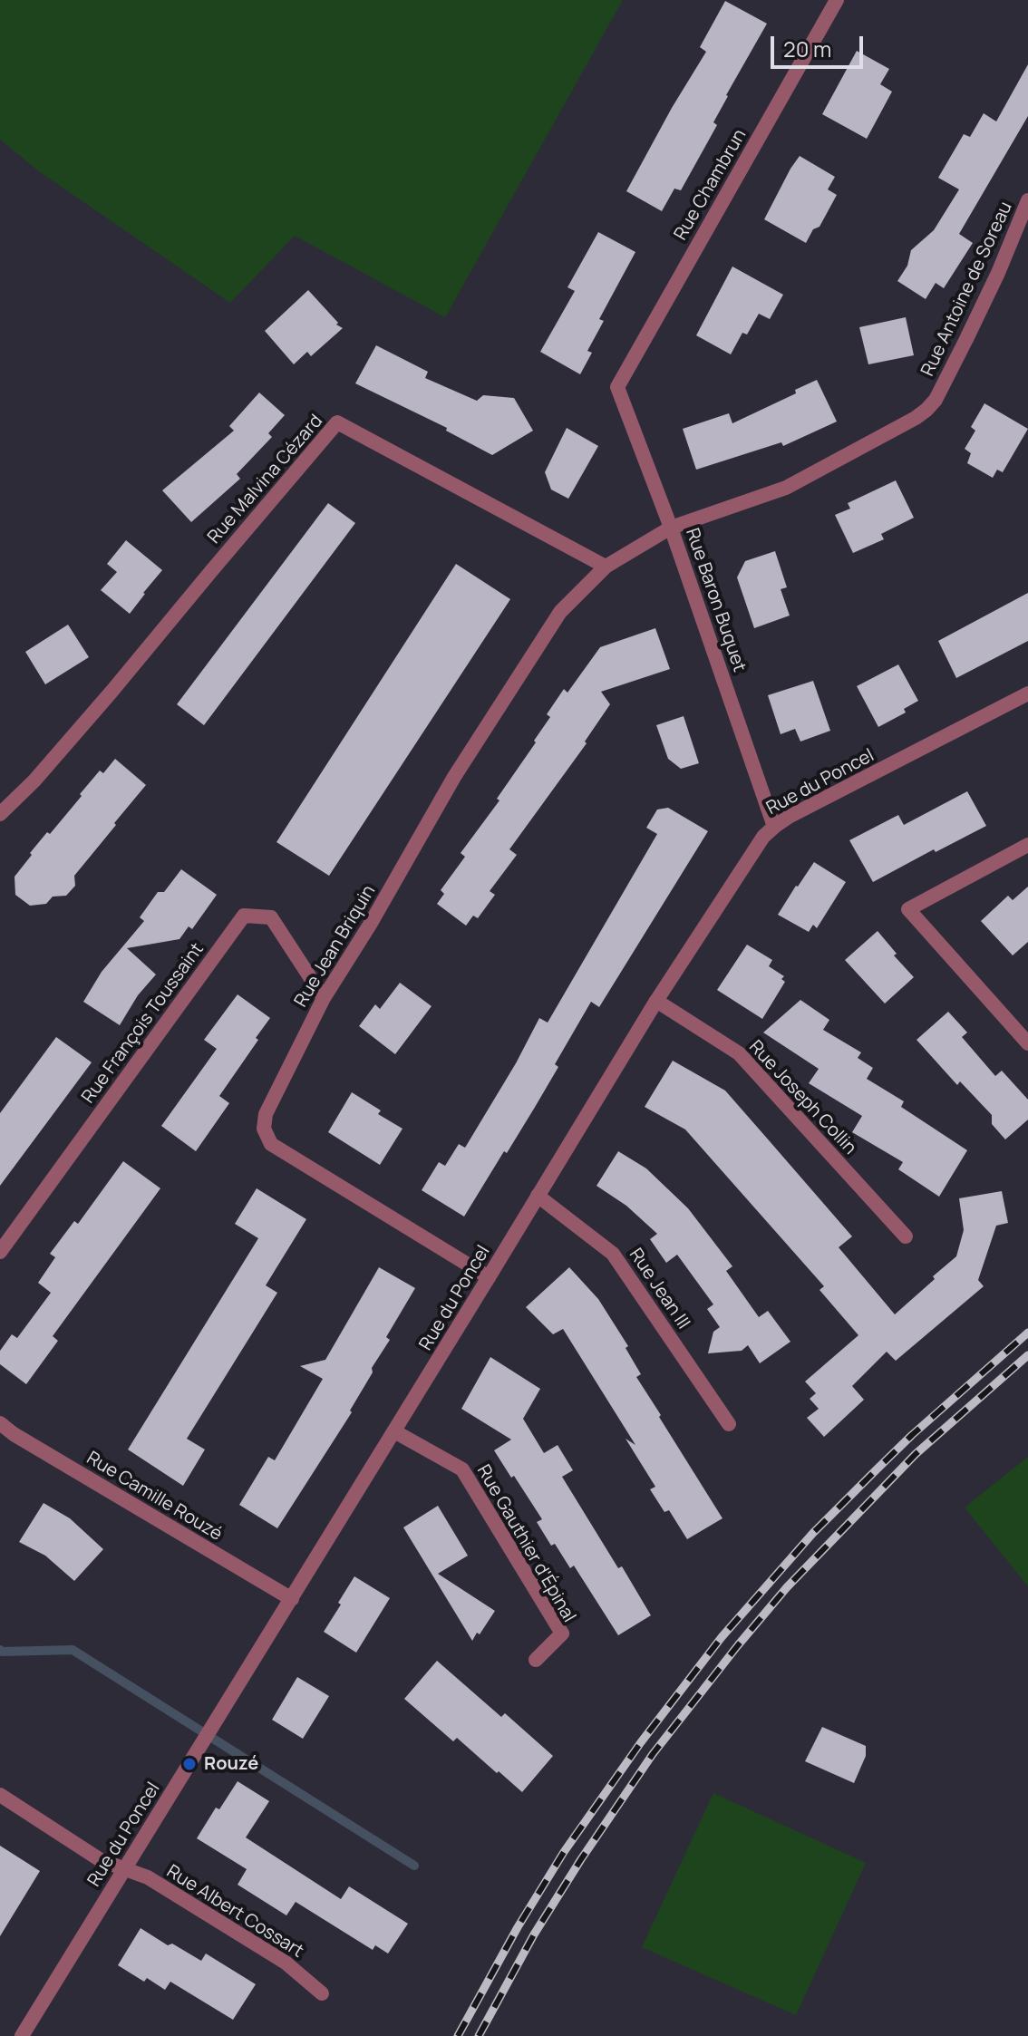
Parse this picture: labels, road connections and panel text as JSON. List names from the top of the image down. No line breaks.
{"streets":{"street":["Rue Chambrun","Rue Antoine de Soreau","Rue Malvina Cézard","Rue Baron Buquet","Rue du Poncel","Rue Jean Briquin","Rue François Toussaint","Rue Joseph Collin","Rue Jean III","Rue Camille Rouzé","Rue Gauthier d'Épinal","Rue Albert Cossart"]},"crossings":[["Rue Chambrun","Rue Baron Buquet"],["Rue Antoine de Soreau","Rue Baron Buquet"],["Rue Malvina Cézard","Rue Jean Briquin"],["Rue Baron Buquet","Rue du Poncel"],["Rue du Poncel","Rue Jean Briquin"],["Rue du Poncel","Rue Joseph Collin"],["Rue du Poncel","Rue Jean III"],["Rue du Poncel","Rue Camille Rouzé"],["Rue du Poncel","Rue Gauthier d'Épinal"],["Rue du Poncel","Rue Albert Cossart"],["Rue Jean Briquin","Rue François Toussaint"]],"places":["Rouzé"],"scale_bar":"20 m"}
